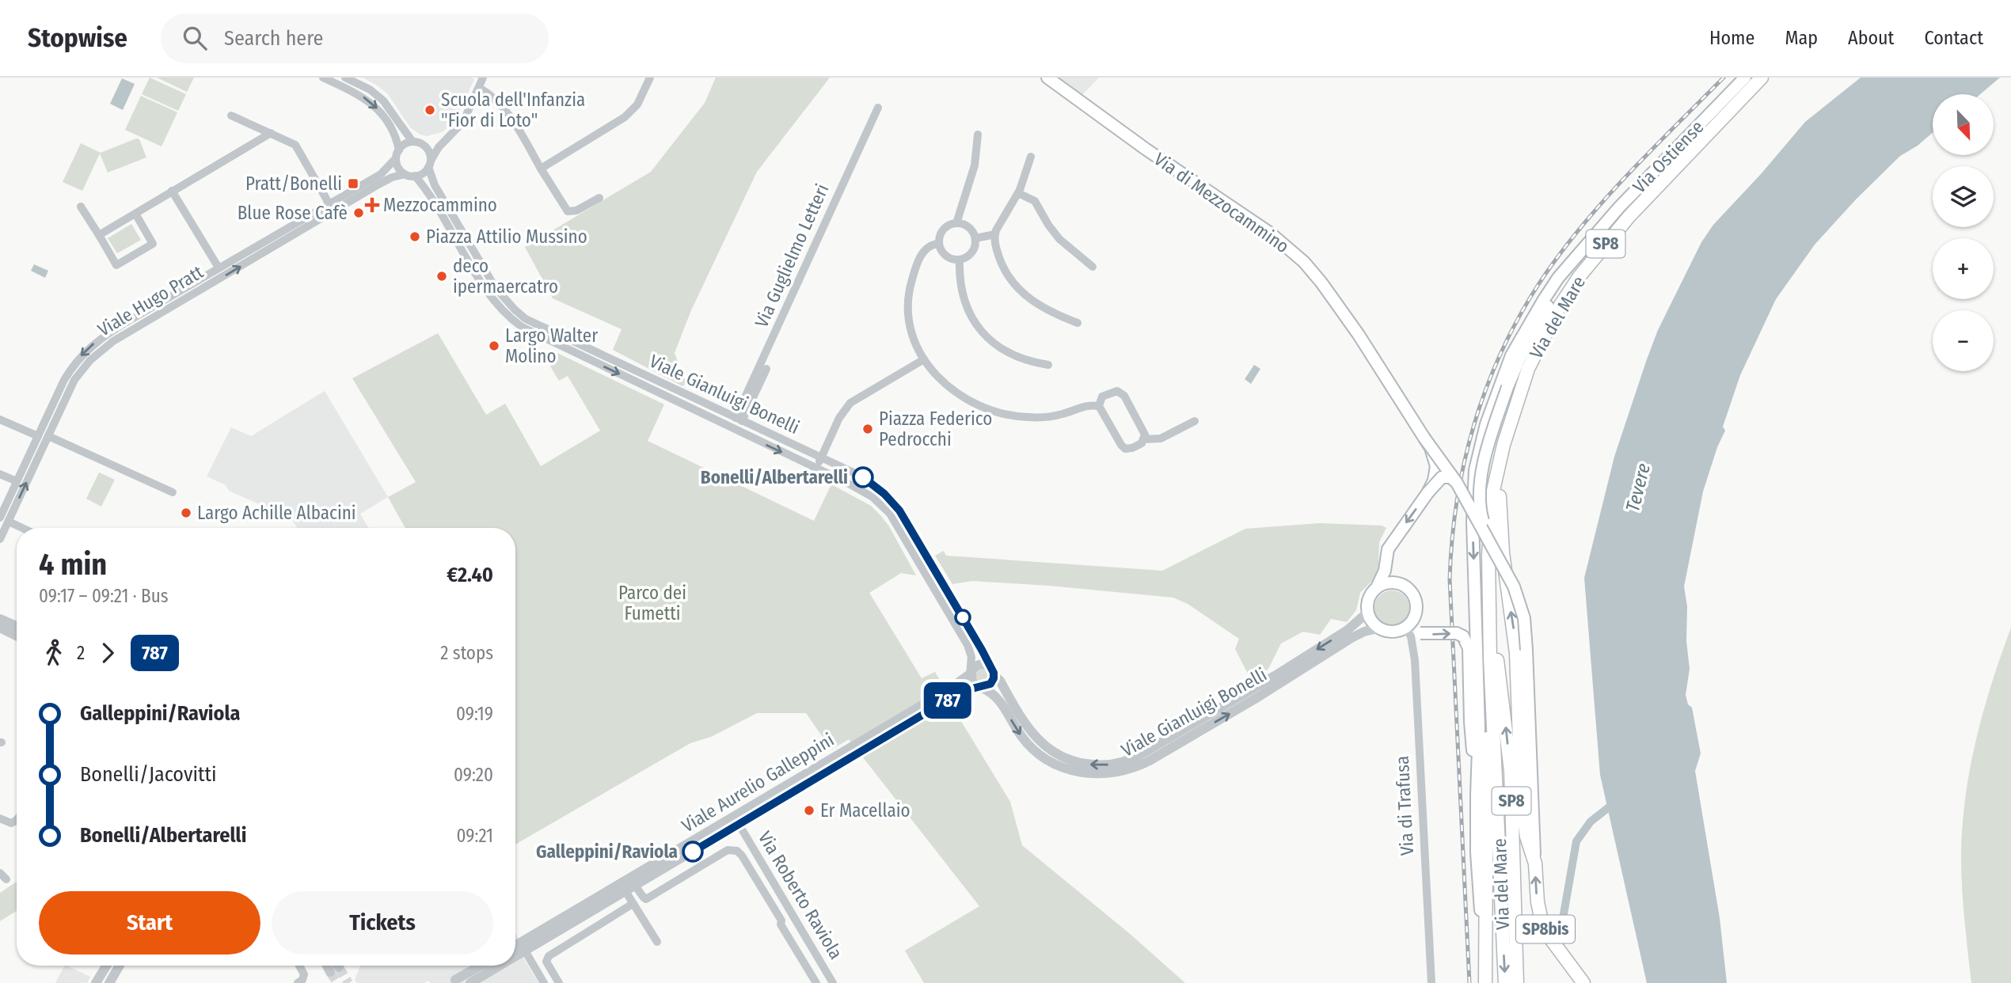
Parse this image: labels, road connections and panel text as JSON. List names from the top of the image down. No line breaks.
{"streets":{"main road":["Via Ostiense","Via di Mezzocammino","SP8","Via del Mare","SP8bis"],"street":["Via Guglielmo Letteri","Viale Hugo Pratt","Viale Gianluigi Bonelli","Viale Aurelio Galleppini","Via di Trafusa","Via Roberto Raviola"]},"crossings":[["Via Ostiense","SP8bis"],["Via di Mezzocammino","Viale Gianluigi Bonelli"],["Via di Mezzocammino","Via di Trafusa"],["Via Guglielmo Letteri","Viale Gianluigi Bonelli"],["Viale Hugo Pratt","Viale Gianluigi Bonelli"],["Viale Gianluigi Bonelli","Via di Trafusa"],["Viale Aurelio Galleppini","Via Roberto Raviola"]],"water":["Tevere"],"parks":["Parco dei Fumetti"],"places":{"other":["Scuola dell'Infanzia \"Fior di Loto\"","Blue Rose Cafè","Piazza Attilio Mussino","deco ipermaercatro","Largo Walter Molino","Piazza Federico Pedrocchi","Bonelli/Albertarelli","Largo Achille Albacini","Er Macellaio","Galleppini/Raviola"],"transit":["Pratt/Bonelli"],"health":["Mezzocammino"]},"lines":["bus line 787"],"north":"bottom right","page":{"header":"Stopwise","search":"Search here","nav":["Home","Map","About","Contact"],"on_map":"787","map_buttons":["+","−"],"heading":["4 min","09:17 – 09:21 · Bus","€2.40"],"legs":["2","787","2 stops"],"list":[{"name":"Galleppini/Raviola","value":"09:19"},{"name":"Bonelli/Jacovitti","value":"09:20"},{"name":"Bonelli/Albertarelli","value":"09:21"}],"buttons":["Start","Tickets"]}}
